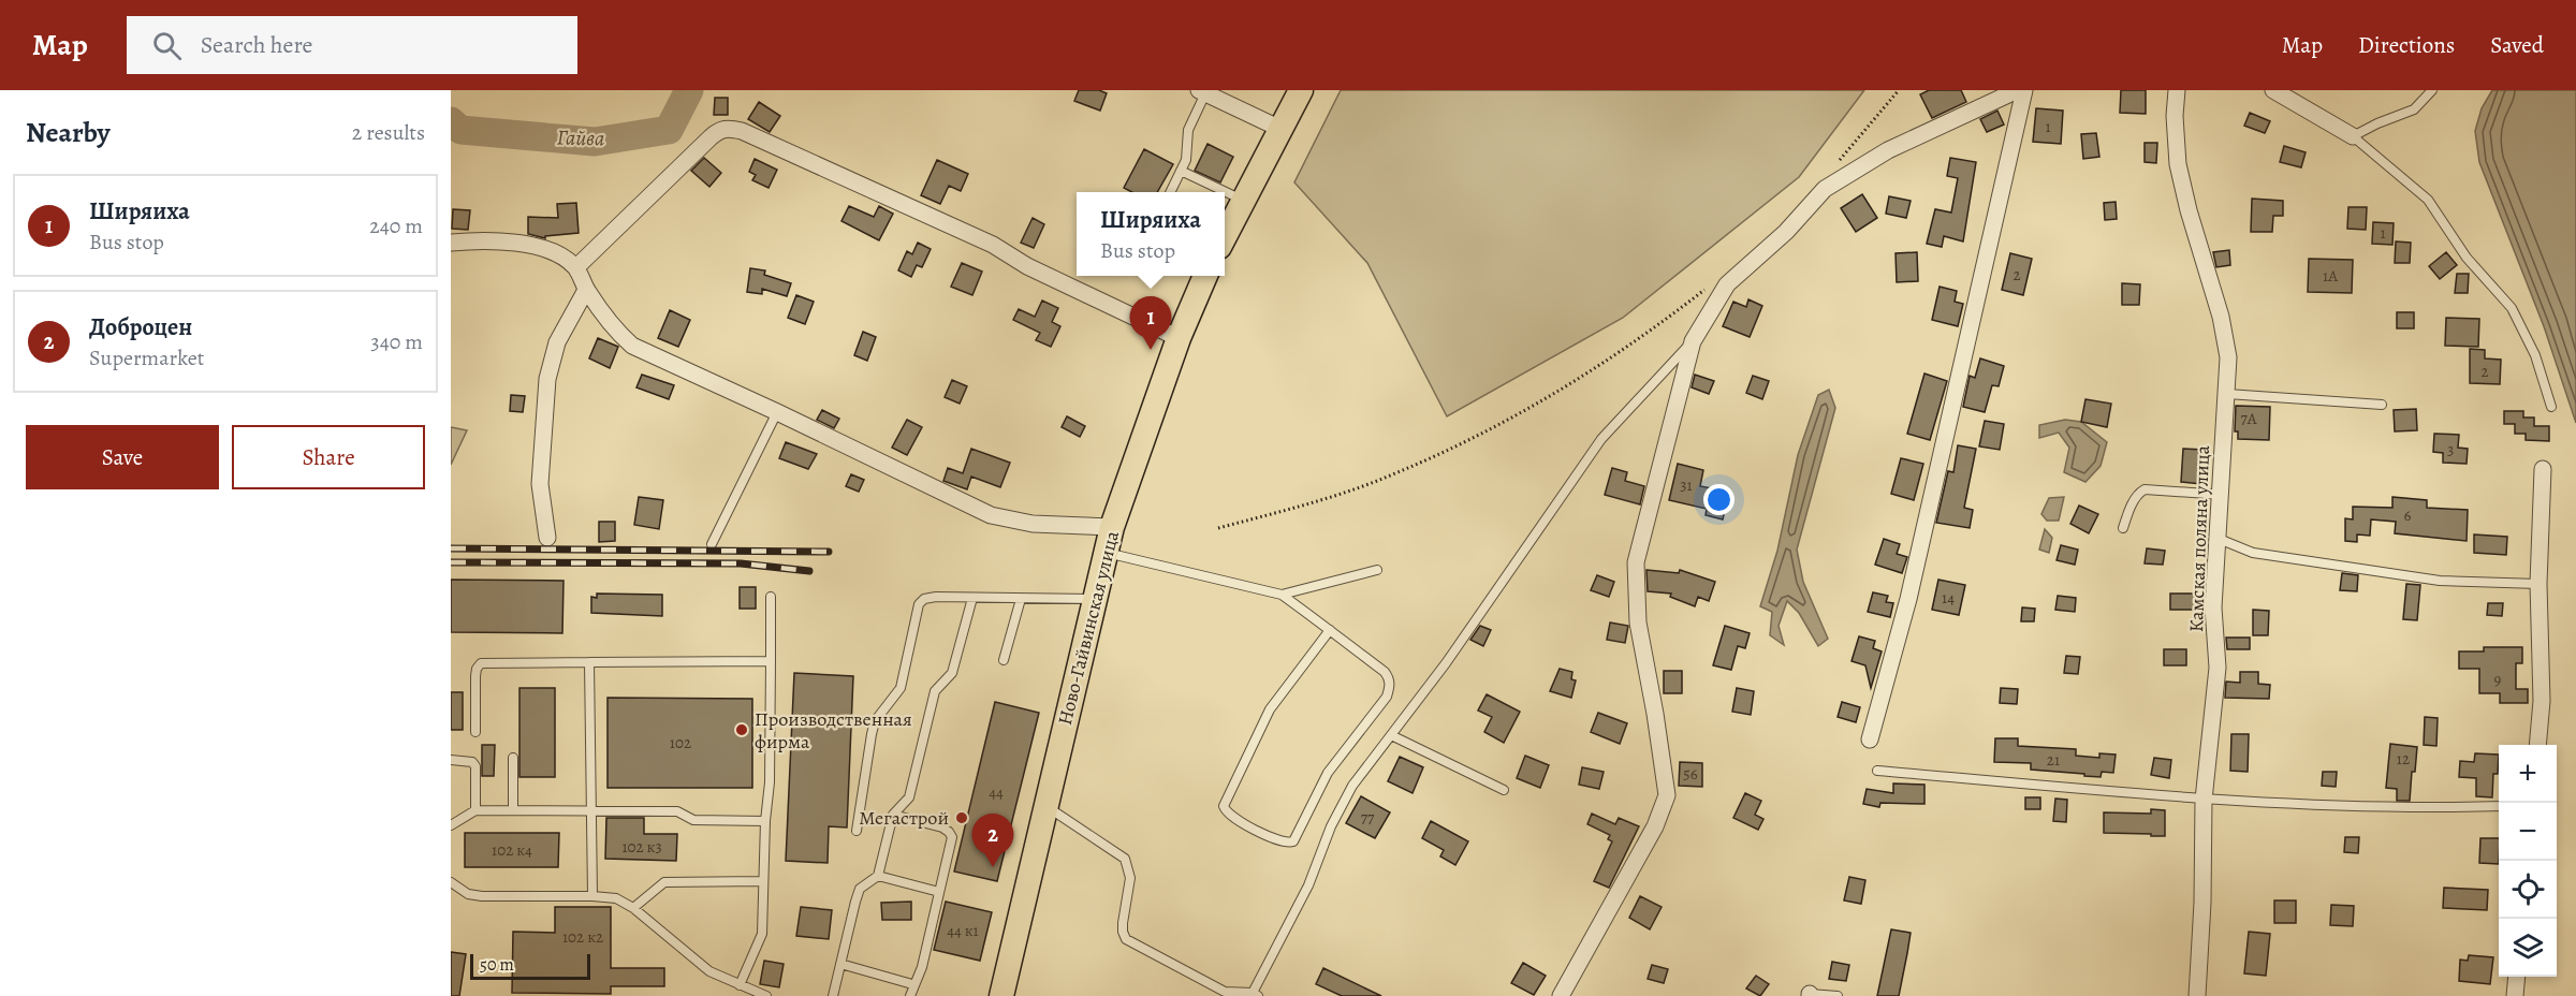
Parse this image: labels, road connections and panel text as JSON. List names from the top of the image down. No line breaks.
{"streets":{"main road":["Ново-Гайвинская улица"],"street":["Камская поляна улица"]},"water":["Гайва"],"places":["Производственная фирма","Мегастрой"],"house_numbers":["1","1","2","1А","2","7А","3","31","6","14","9","102","12","21","56","44","77","102 к3","102 к4","44 к1","102 к2"],"scale_bar":"50 m","page":{"header":"Map","search":"Search here","nav":["Map","Directions","Saved"],"heading":["Nearby","2 results"],"list":[{"mark":"1","name":"Ширяиха","note":"Bus stop","value":"240 m"},{"mark":"2","name":"Доброцен","note":"Supermarket","value":"340 m"}],"popup":["Ширяиха","Bus stop"],"pins":["1","2"],"buttons":["Save","Share"],"map_buttons":["+","−"],"scale":"50 m"}}
